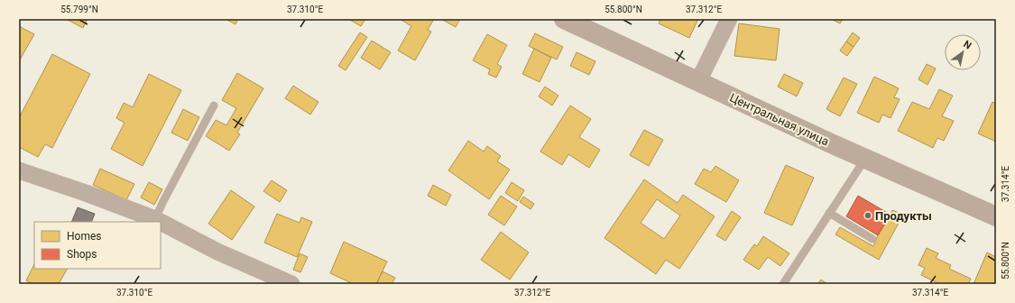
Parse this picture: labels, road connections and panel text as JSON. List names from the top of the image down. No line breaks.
{"streets":{"main road":["Центральная улица"]},"places":["Продукты"],"legend":["Homes","Shops"],"north":"top right","coordinates":["55.799°N","37.310°E","55.800°N","37.312°E","37.314°E"]}
